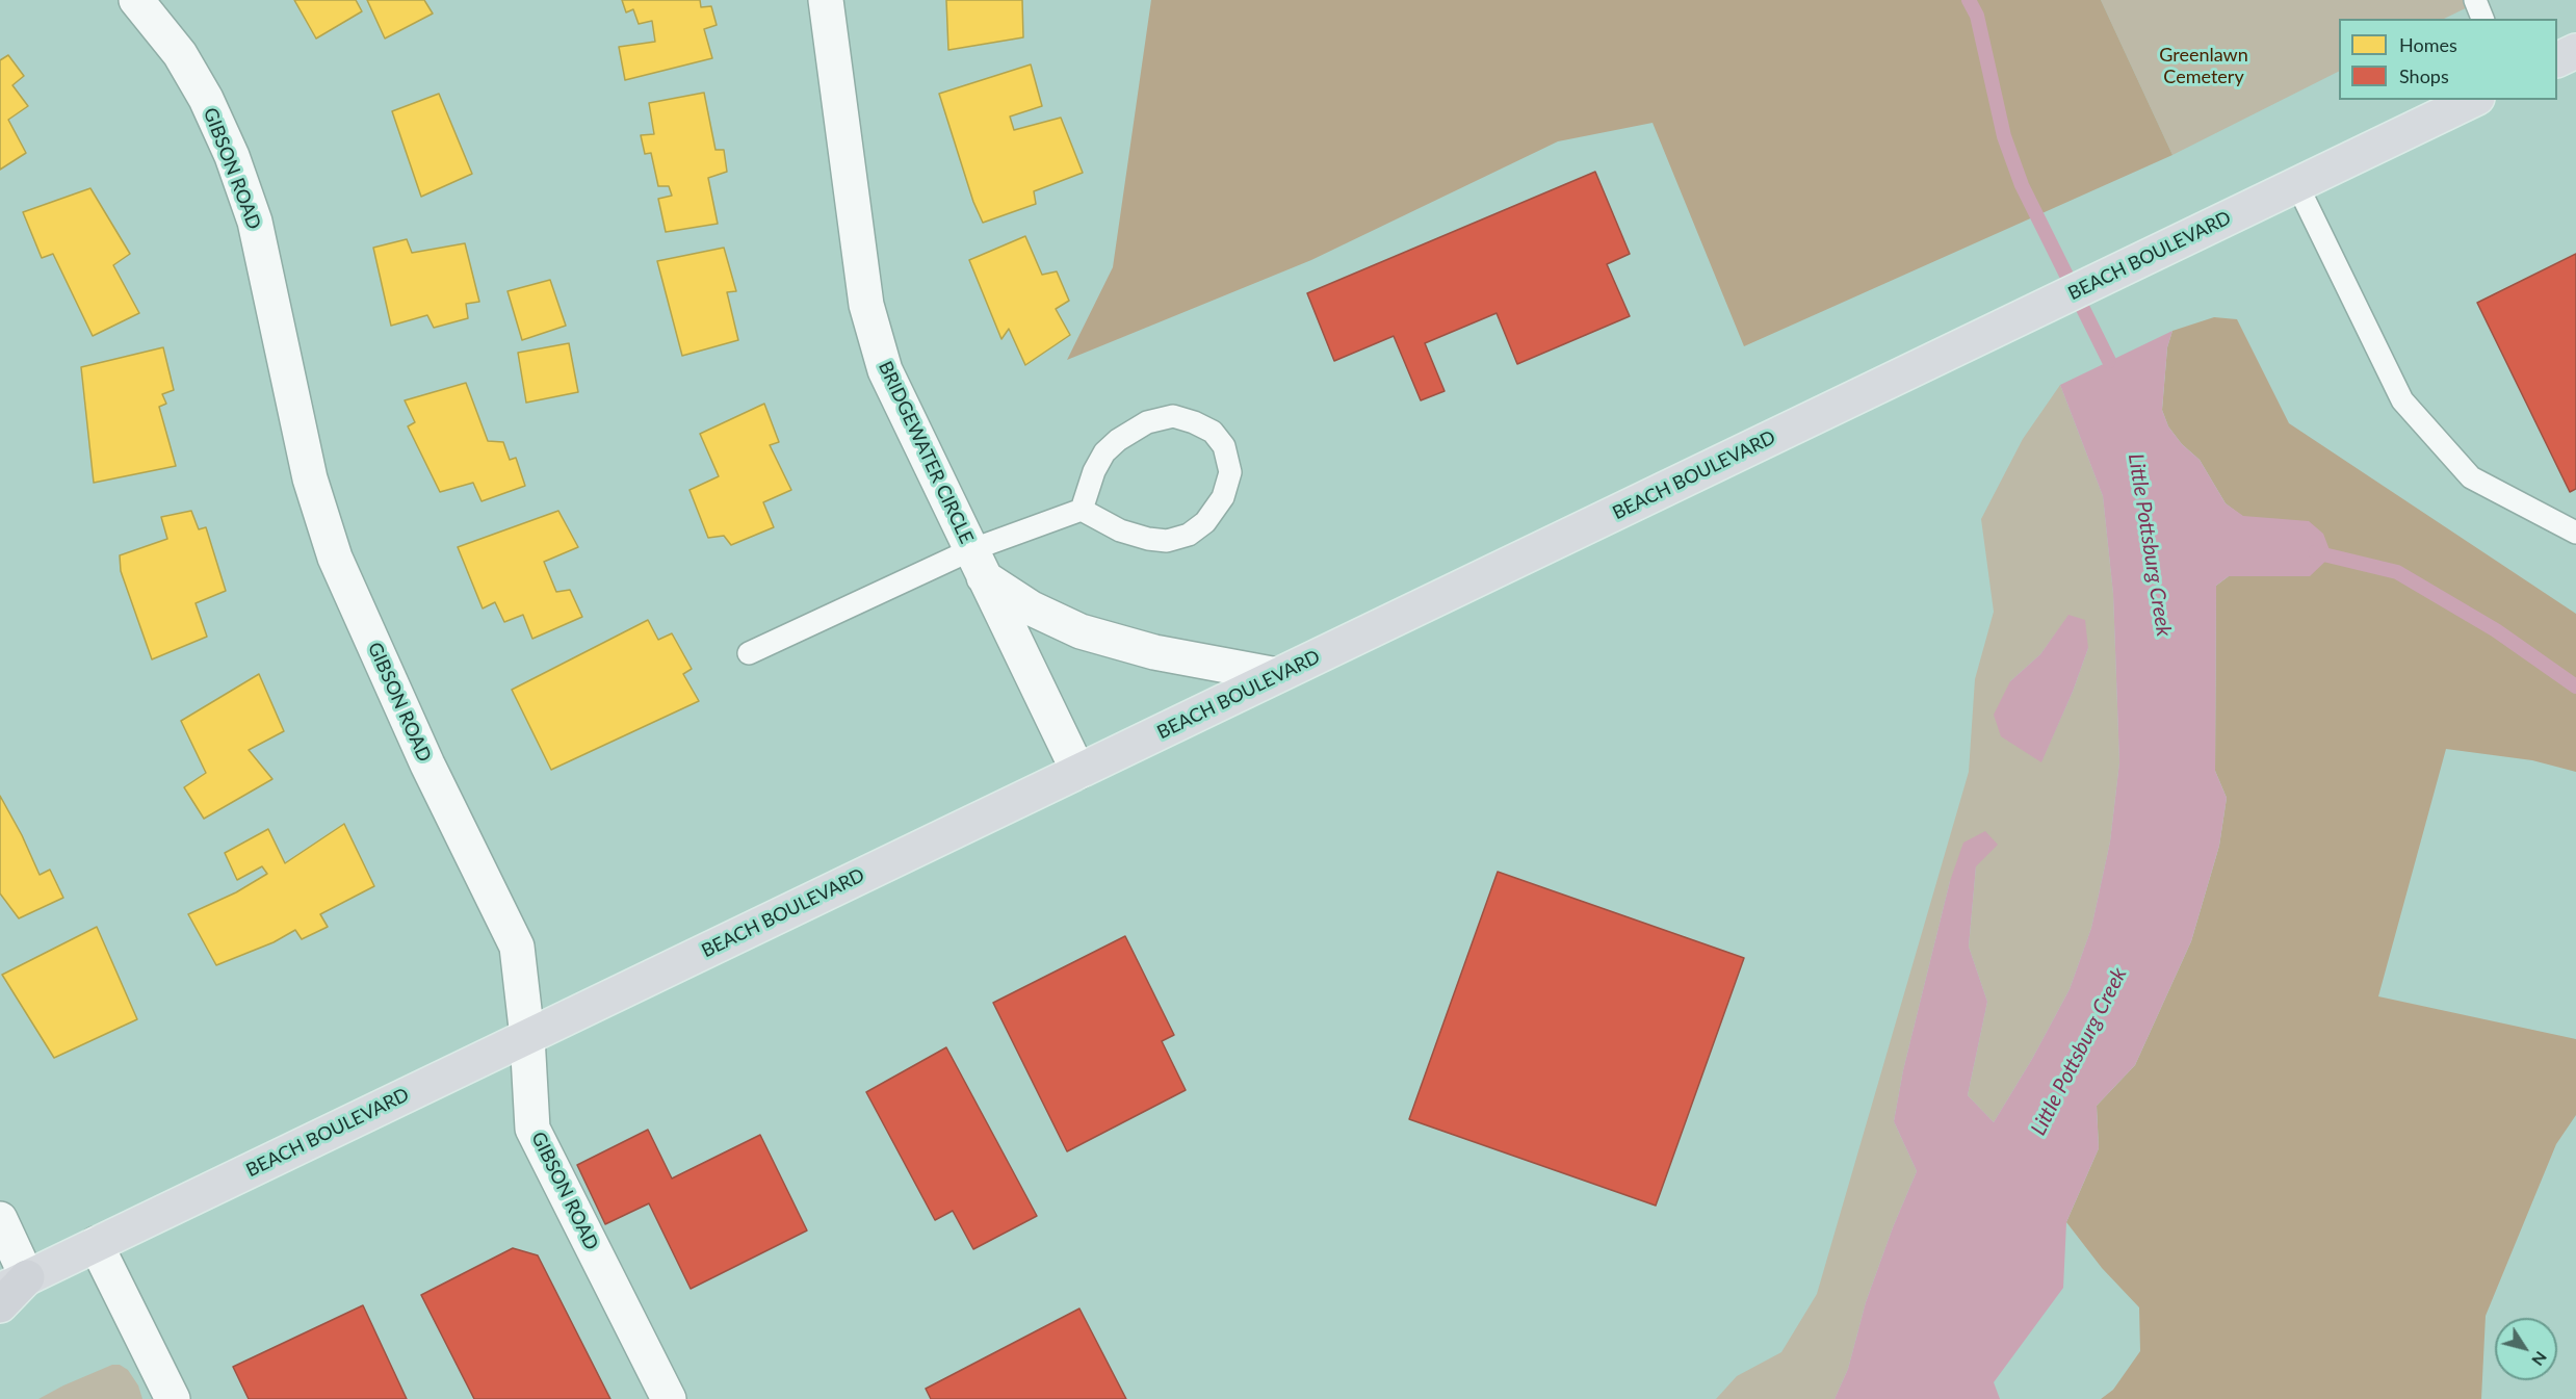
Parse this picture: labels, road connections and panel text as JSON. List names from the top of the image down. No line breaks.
{"streets":{"highway":["BEACH BOULEVARD"],"street":["GIBSON ROAD","BRIDGEWATER CIRCLE"]},"crossings":[["GIBSON ROAD","BEACH BOULEVARD"],["BEACH BOULEVARD","BRIDGEWATER CIRCLE"]],"water":["Little Pottsburg Creek"],"parks":["Greenlawn Cemetery"],"legend":["Homes","Shops"],"north":"bottom right"}
